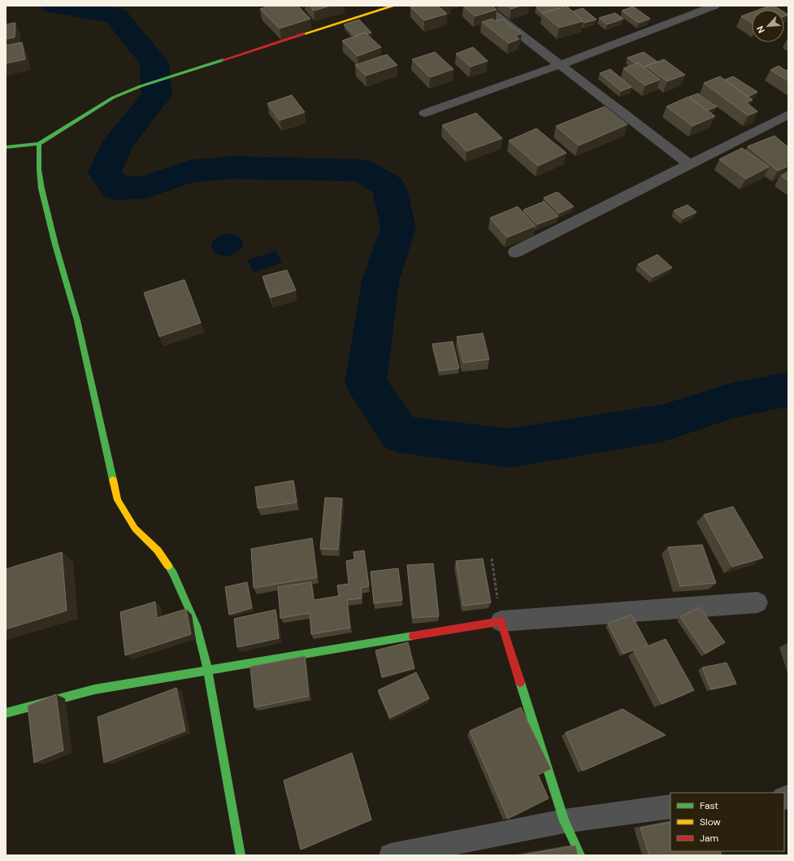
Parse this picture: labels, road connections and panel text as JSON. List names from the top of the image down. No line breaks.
{"legend":["Fast","Slow","Jam"],"north":"bottom left"}
